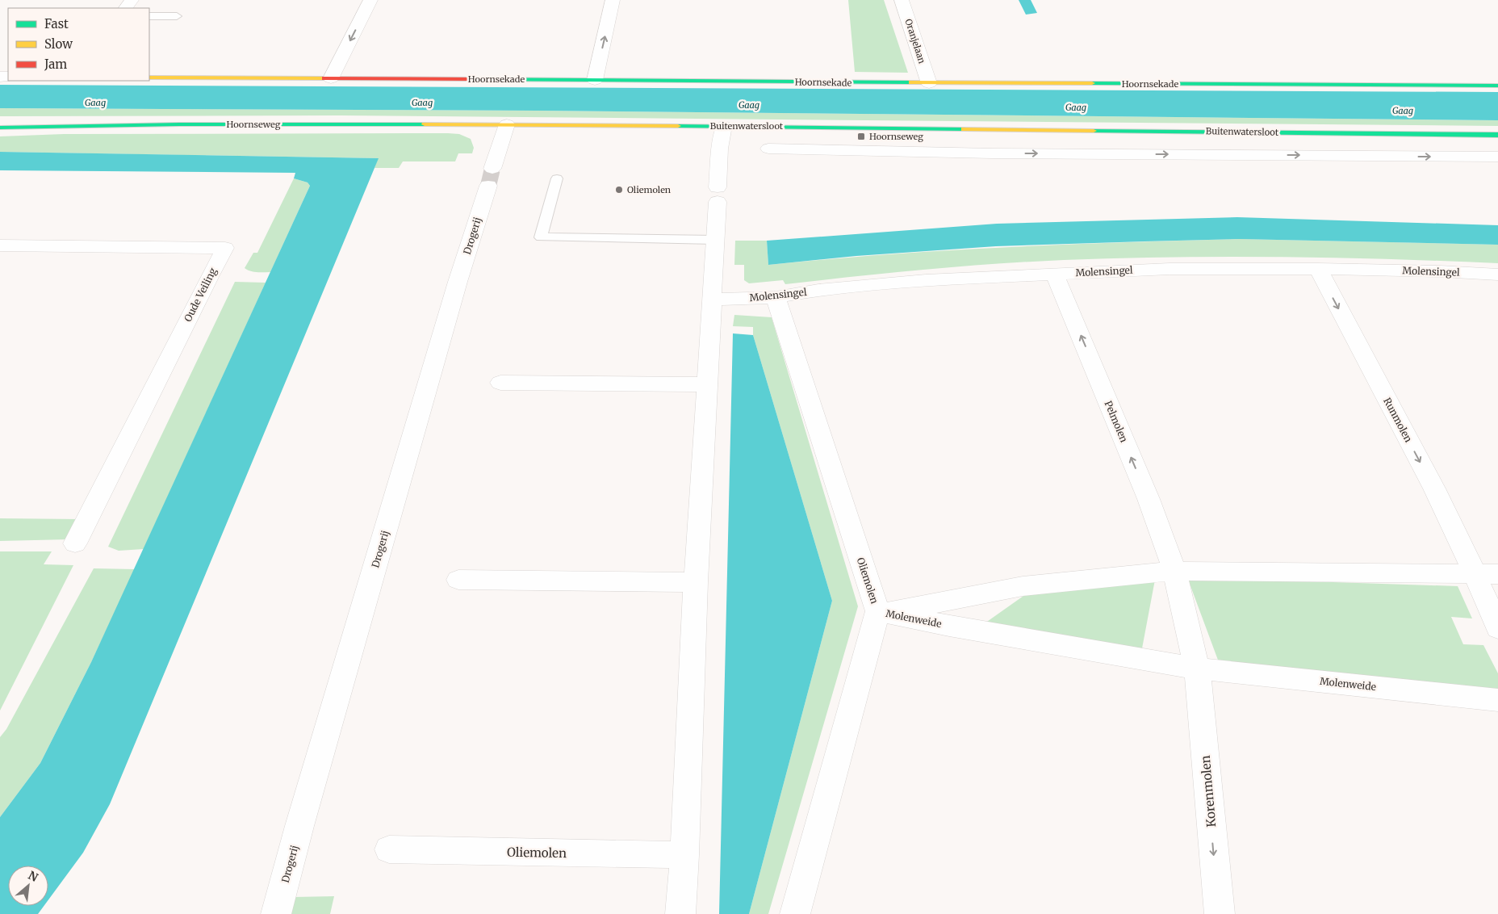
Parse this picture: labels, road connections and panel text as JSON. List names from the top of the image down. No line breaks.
{"streets":{"street":["Oranjelaan","Hoornsekade","Hoornseweg","Buitenwatersloot","Drogerij","Molensingel","Oude Veiling","Runmolen","Pelmolen","Oliemolen","Molenweide","Korenmolen"]},"crossings":[["Oranjelaan","Hoornsekade"],["Hoornseweg","Buitenwatersloot"],["Hoornseweg","Drogerij"],["Buitenwatersloot","Drogerij"],["Molensingel","Runmolen"],["Molensingel","Pelmolen"],["Molensingel","Oliemolen"],["Runmolen","Molenweide"],["Pelmolen","Molenweide"],["Oliemolen","Molenweide"],["Molenweide","Korenmolen"]],"one_way":["Runmolen","Pelmolen","Korenmolen"],"water":["Gaag"],"places":{"transit":["Hoornseweg"],"other":["Oliemolen"]},"legend":["Fast","Slow","Jam"],"north":"top right"}
